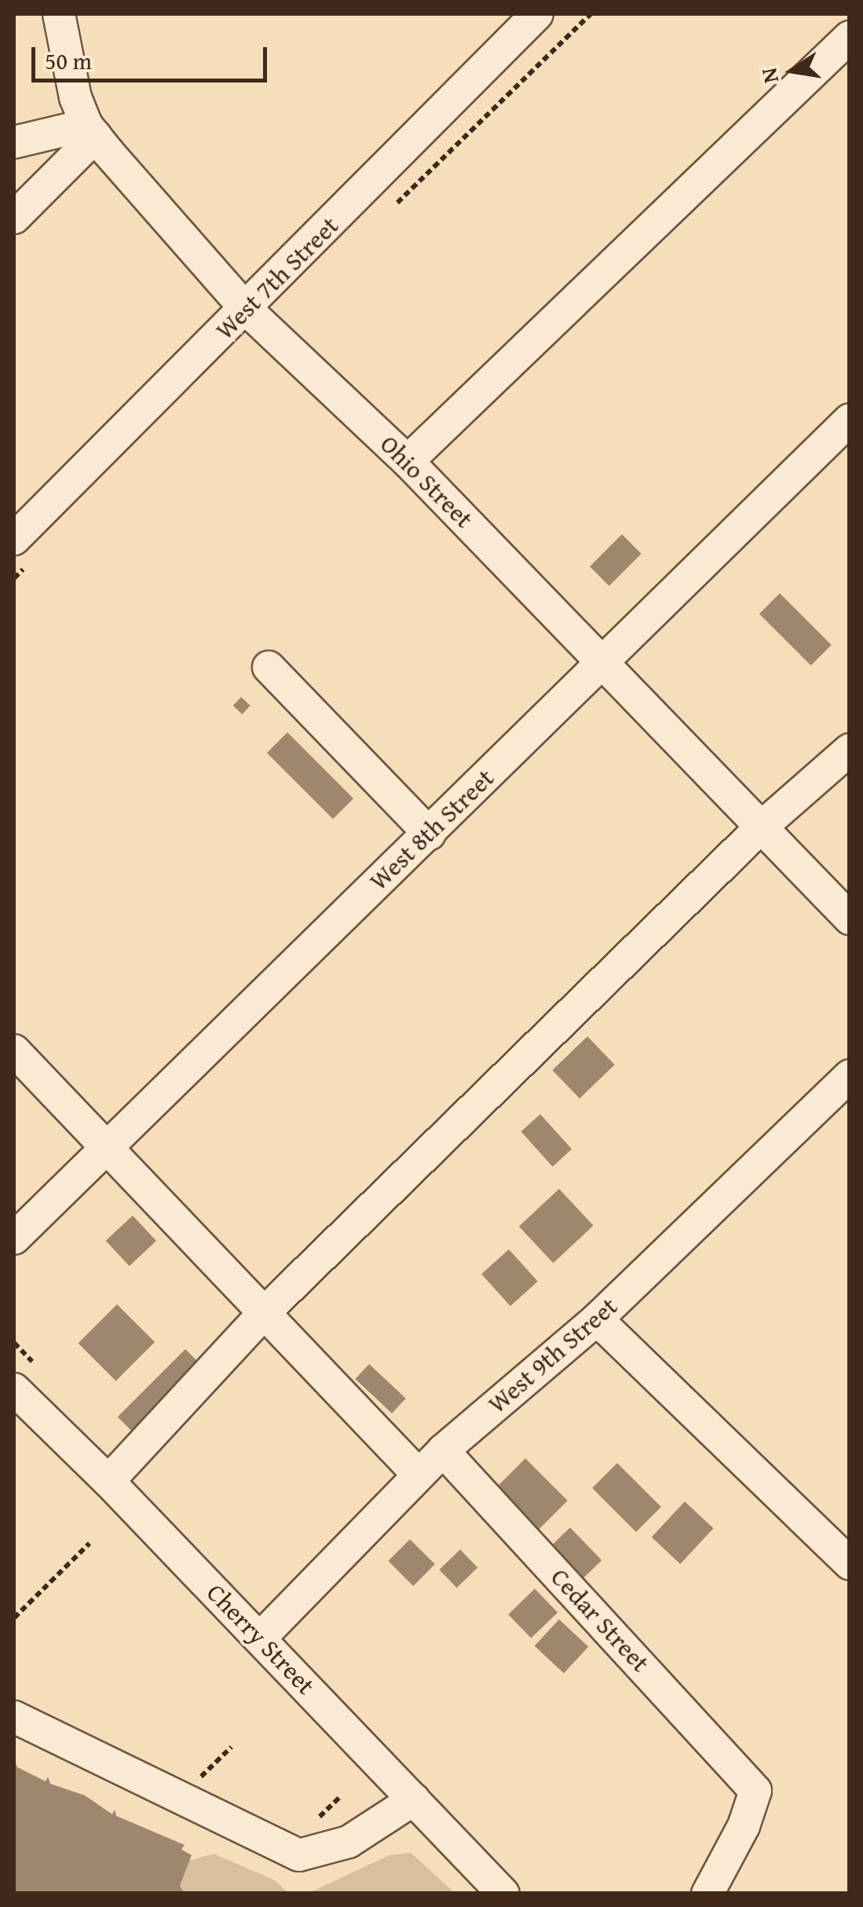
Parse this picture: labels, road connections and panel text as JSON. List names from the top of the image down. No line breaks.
{"streets":{"street":["West 7th Street","Ohio Street","West 8th Street","West 9th Street","Cedar Street","Cherry Street"]},"crossings":[["West 7th Street","Ohio Street"],["Ohio Street","West 8th Street"],["West 9th Street","Cedar Street"],["West 9th Street","Cherry Street"]],"scale_bar":"50 m","north":"left"}
